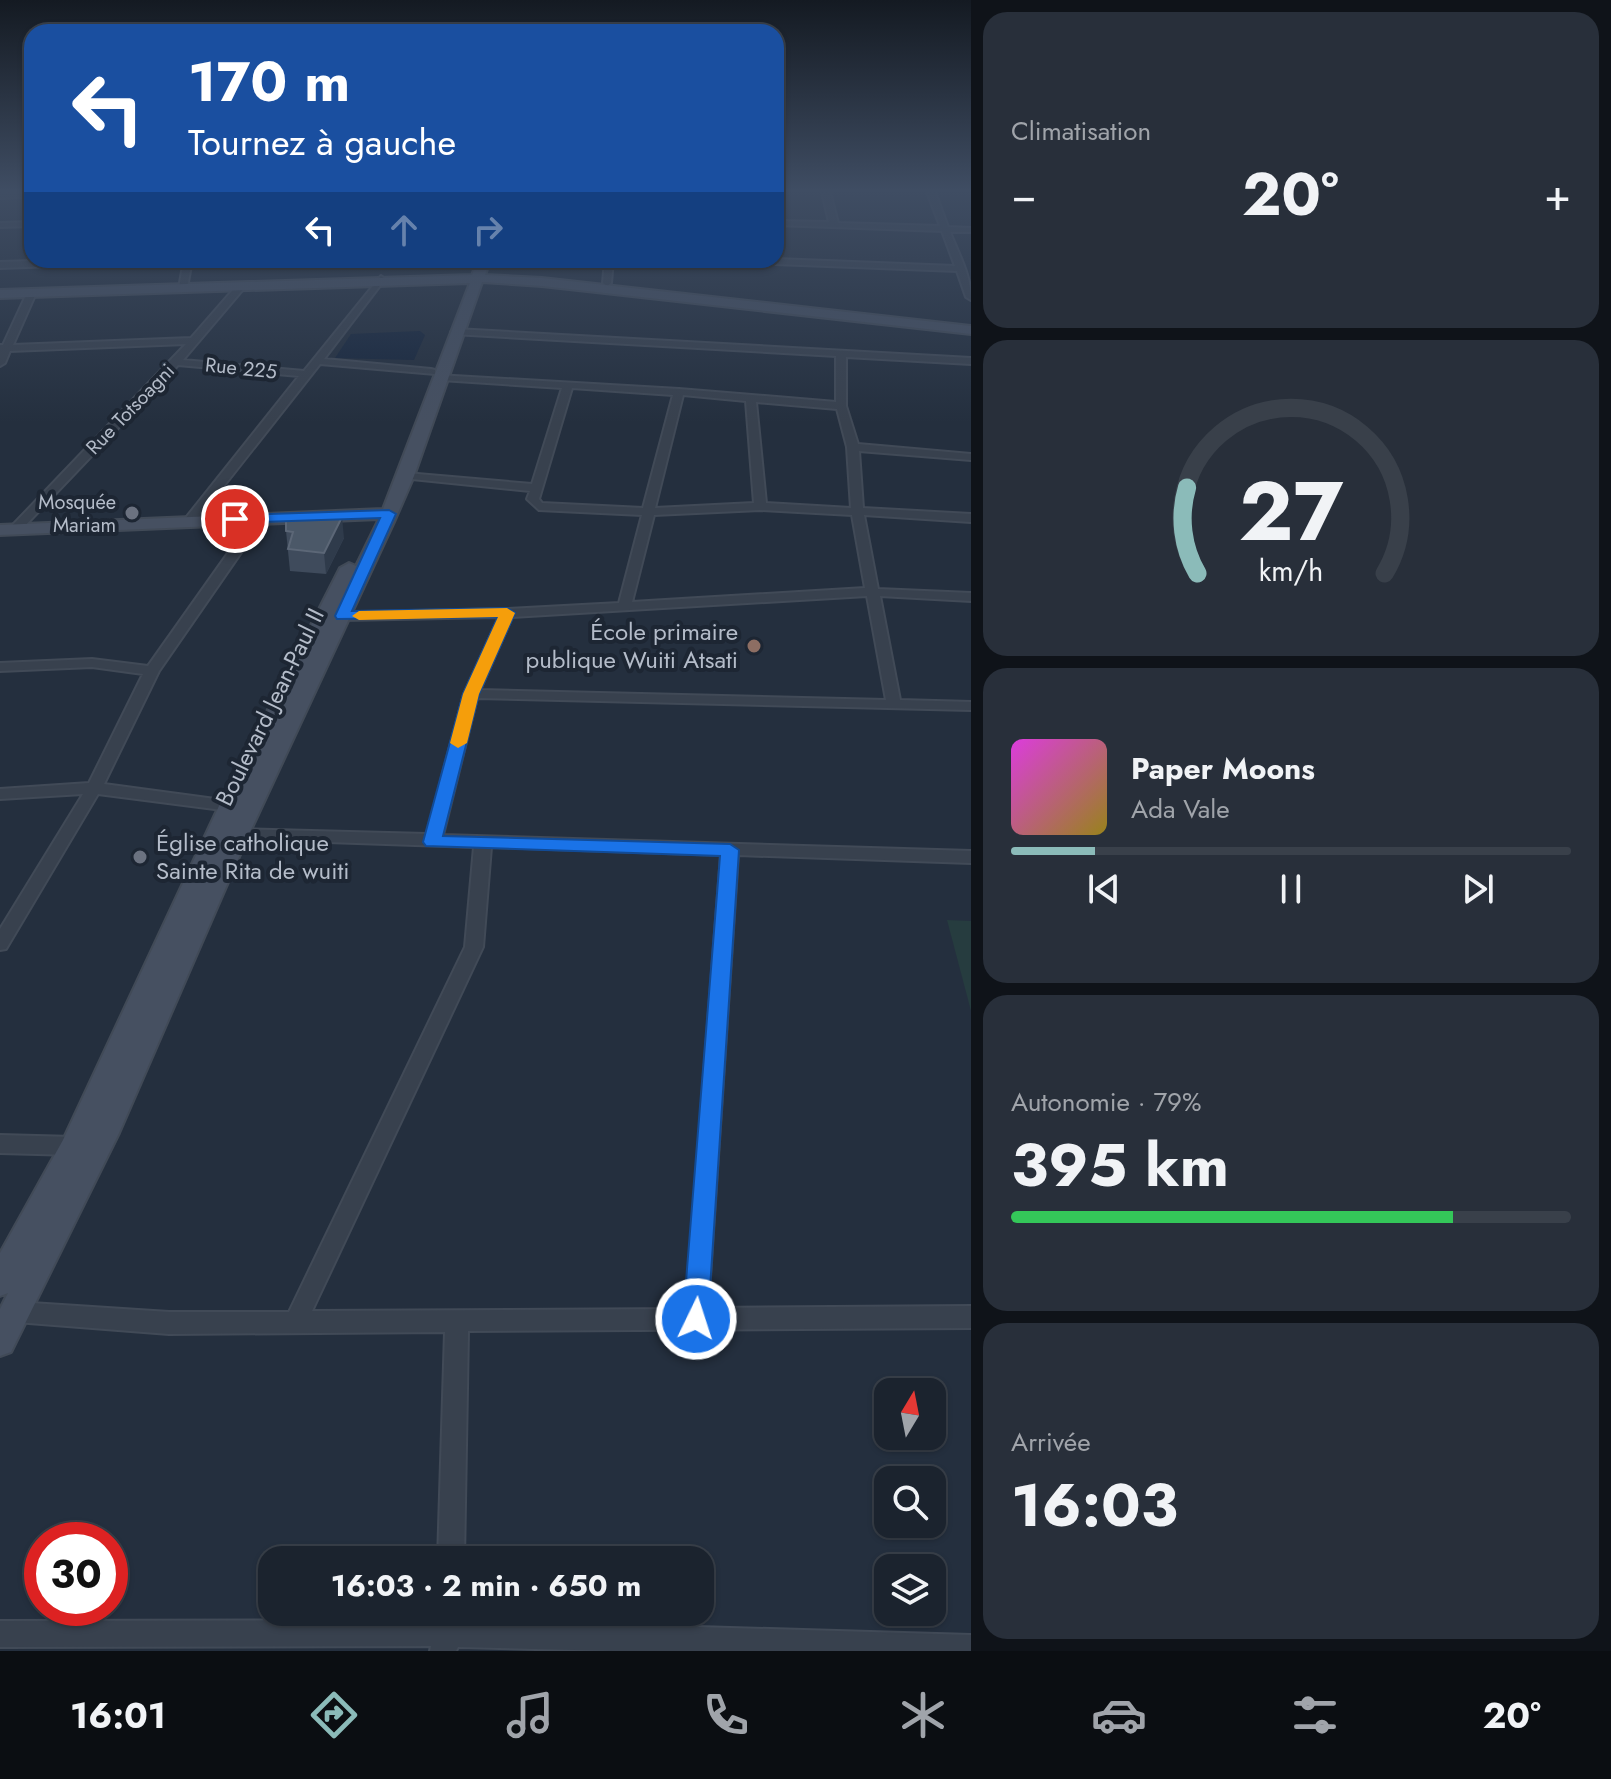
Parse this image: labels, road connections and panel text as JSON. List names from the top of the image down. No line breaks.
{"streets":{"main road":["Boulevard Jean-Paul II"],"street":["Rue 225","Rue Totsoagni"]},"crossings":[["Rue 225","Rue Totsoagni"]],"places":["Mosquée Mariam","École primaire publique Wuiti Atsati","Église catholique Sainte Rita de wuiti"],"north":"top","page":{"tile":["Climatisation",["Autonomie · 79%","395 km"],["Arrivée","16:03"]],"turn":["170 m","Tournez à gauche"],"heat":["−","20°","+"],"song":["Paper Moons","Ada Vale"],"limit":"30","trip":"16:03 · 2 min · 650 m","tabs":["16:01","20°"],"gauge":["27","km/h"]}}
